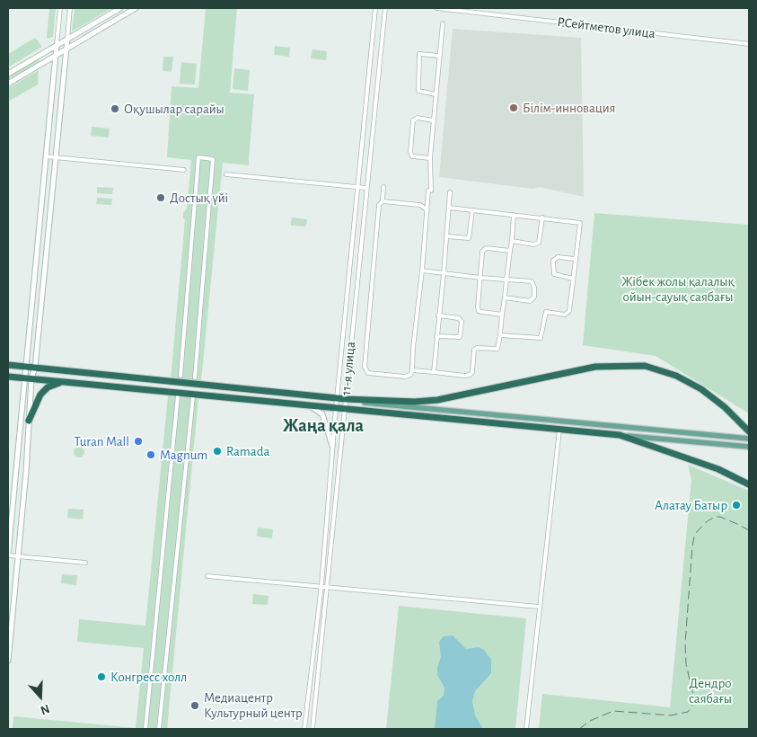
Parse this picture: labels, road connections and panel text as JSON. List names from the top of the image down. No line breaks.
{"streets":{"street":["Р.Сейтметов улица","11-я улица"]},"districts":["Жаңа қала"],"parks":["Жібек жолы қалалық ойын-сауық саябағы","Дендро саябағы"],"places":["Білім-инновация","Оқушылар сарайы","Достық үйі","Turan Mall","Ramada","Magnum","Алатау Батыр","Конгресс холл","Медиацентр Культурный центр"],"north":"bottom"}
